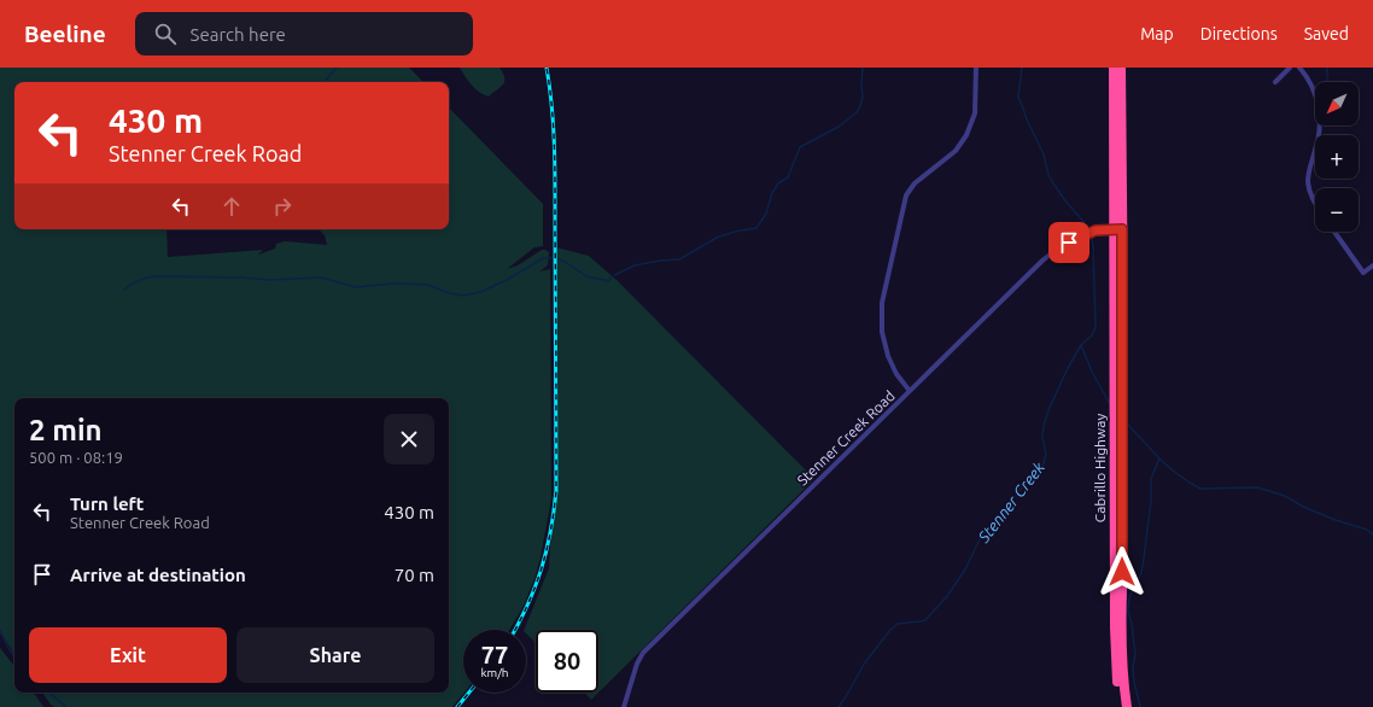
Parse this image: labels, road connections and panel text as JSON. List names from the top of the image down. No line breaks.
{"streets":{"highway":["Cabrillo Highway"],"street":["Stenner Creek Road"]},"crossings":[["Stenner Creek Road","Cabrillo Highway"]],"water":["Stenner Creek"],"north":"bottom left","page":{"header":"Beeline","search":"Search here","nav":["Map","Directions","Saved"],"map_buttons":["+","−"],"turn":["430 m","Stenner Creek Road"],"heading":["2 min","500 m · 08:19"],"list":[{"name":"Turn left","note":"Stenner Creek Road","value":"430 m"},{"name":"Arrive at destination","value":"70 m"}],"buttons":["Exit","Share"],"speed":"77 km/h","limit":"80"}}
